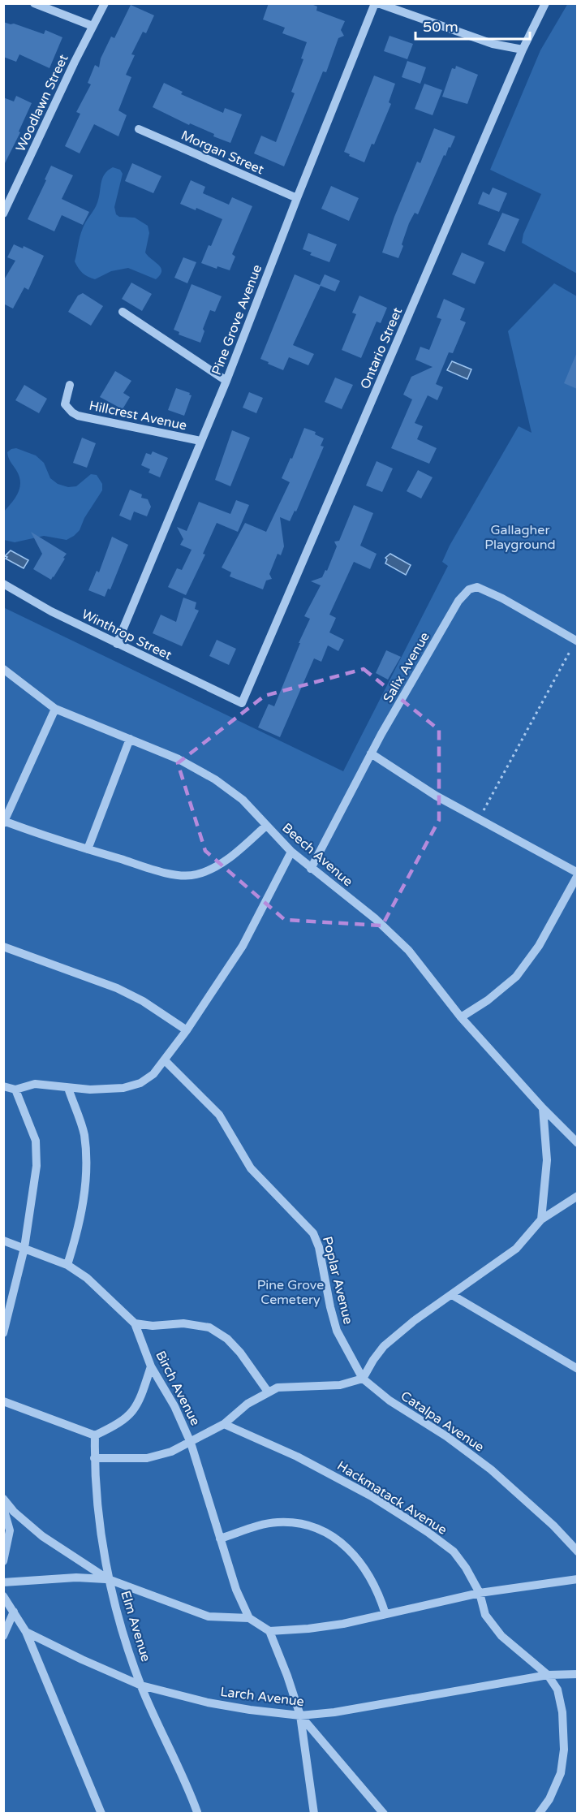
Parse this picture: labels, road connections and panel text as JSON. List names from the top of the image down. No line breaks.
{"streets":{"street":["Woodlawn Street","Morgan Street","Pine Grove Avenue","Ontario Street","Hillcrest Avenue","Winthrop Street","Salix Avenue","Beech Avenue","Poplar Avenue","Birch Avenue","Catalpa Avenue","Hackmatack Avenue","Elm Avenue","Larch Avenue"]},"crossings":[["Morgan Street","Pine Grove Avenue"],["Pine Grove Avenue","Hillcrest Avenue"],["Pine Grove Avenue","Winthrop Street"],["Ontario Street","Winthrop Street"],["Salix Avenue","Beech Avenue"],["Poplar Avenue","Catalpa Avenue"],["Hackmatack Avenue","Larch Avenue"],["Elm Avenue","Larch Avenue"]],"parks":["Gallagher Playground","Pine Grove Cemetery"],"scale_bar":"50 m"}
